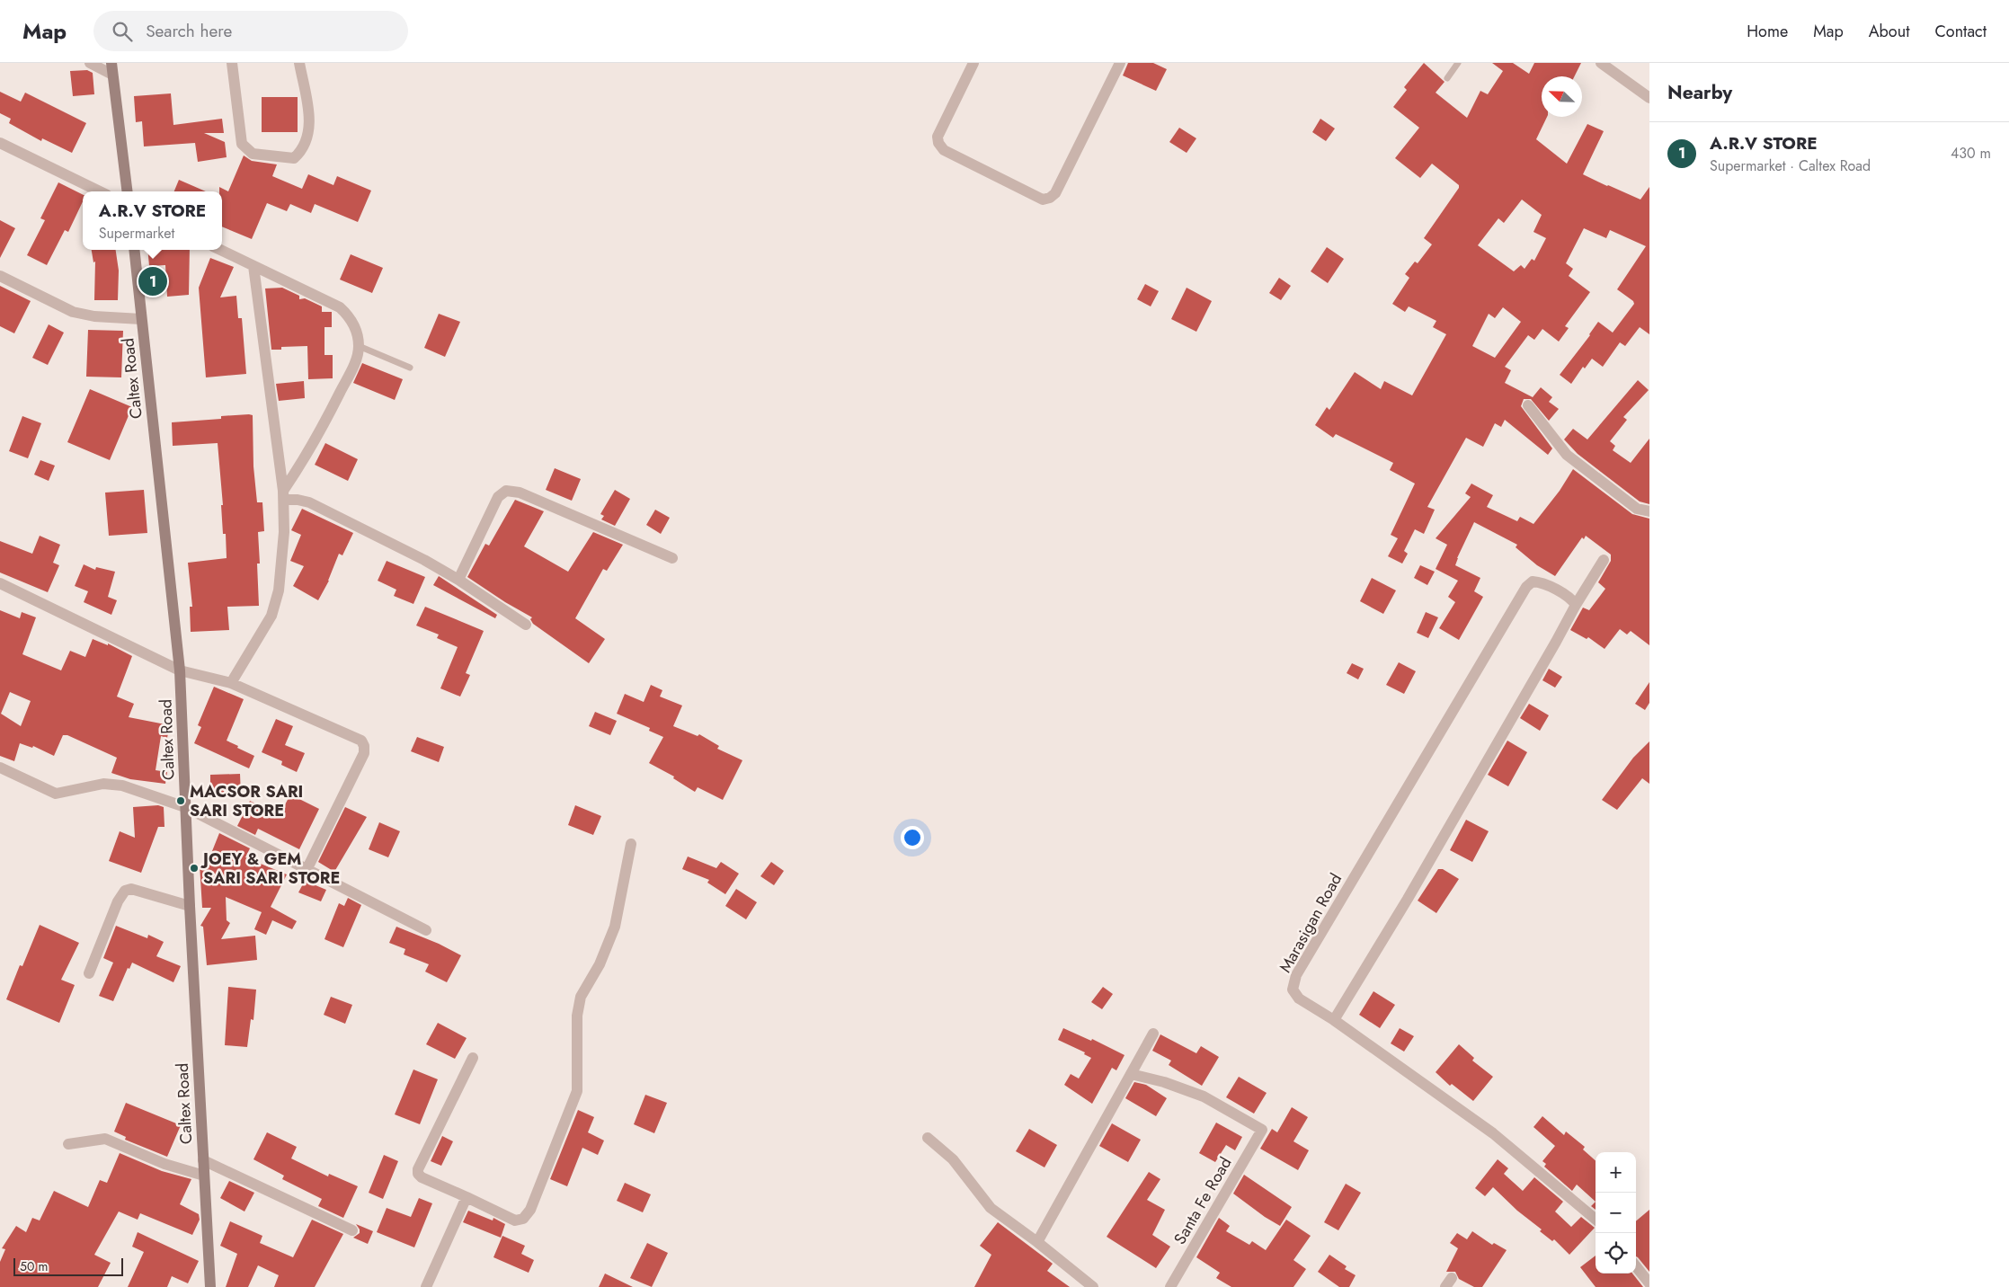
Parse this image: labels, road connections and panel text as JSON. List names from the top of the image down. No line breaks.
{"streets":{"street":["Caltex Road","Marasigan Road","Santa Fe Road"]},"places":["MACSOR SARI SARI STORE","JOEY & GEM SARI SARI STORE"],"scale_bar":"50 m","north":"top left","page":{"header":"Map","search":"Search here","nav":["Home","Map","About","Contact"],"heading":"Nearby","list":[{"mark":"1","name":"A.R.V STORE","note":"Supermarket · Caltex Road","value":"430 m"}],"popup":["A.R.V STORE","Supermarket"],"pins":"1","map_buttons":["+","−"],"scale":"50 m"}}
